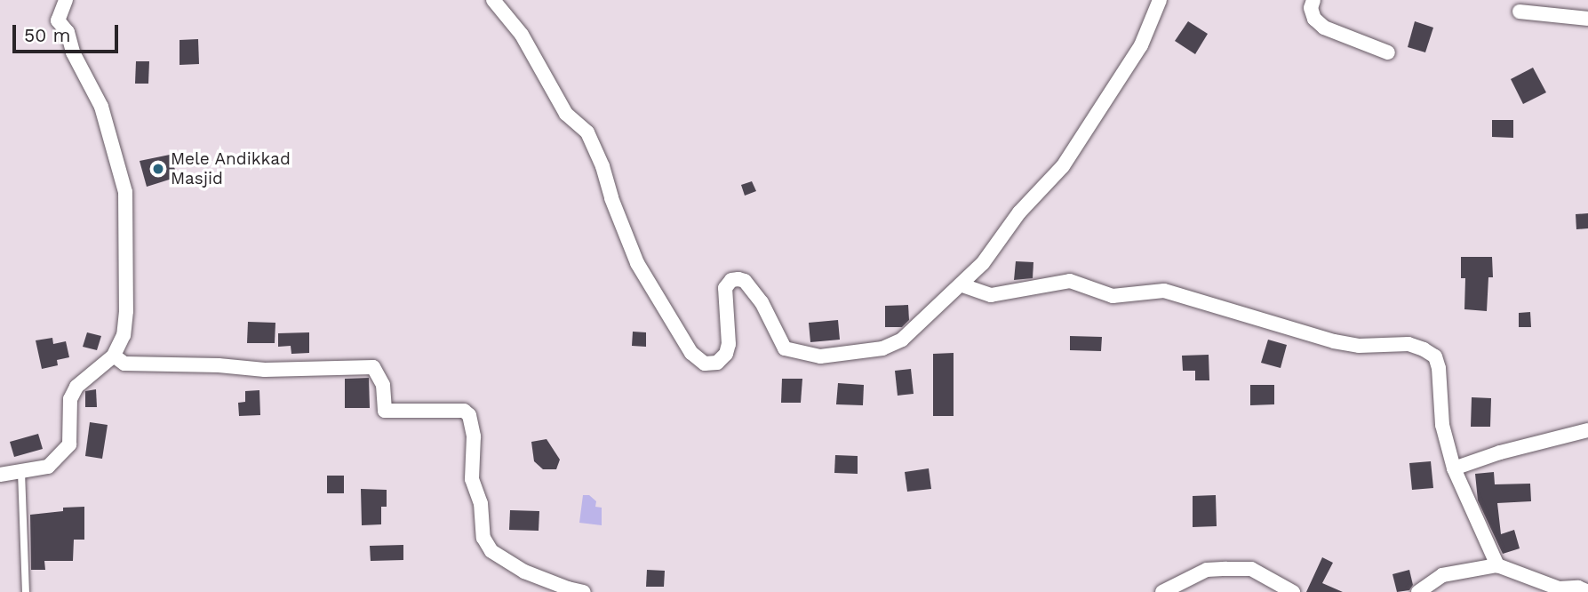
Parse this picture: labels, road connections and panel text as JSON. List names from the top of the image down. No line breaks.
{"places":["Mele Andikkad Masjid"],"scale_bar":"50 m"}
